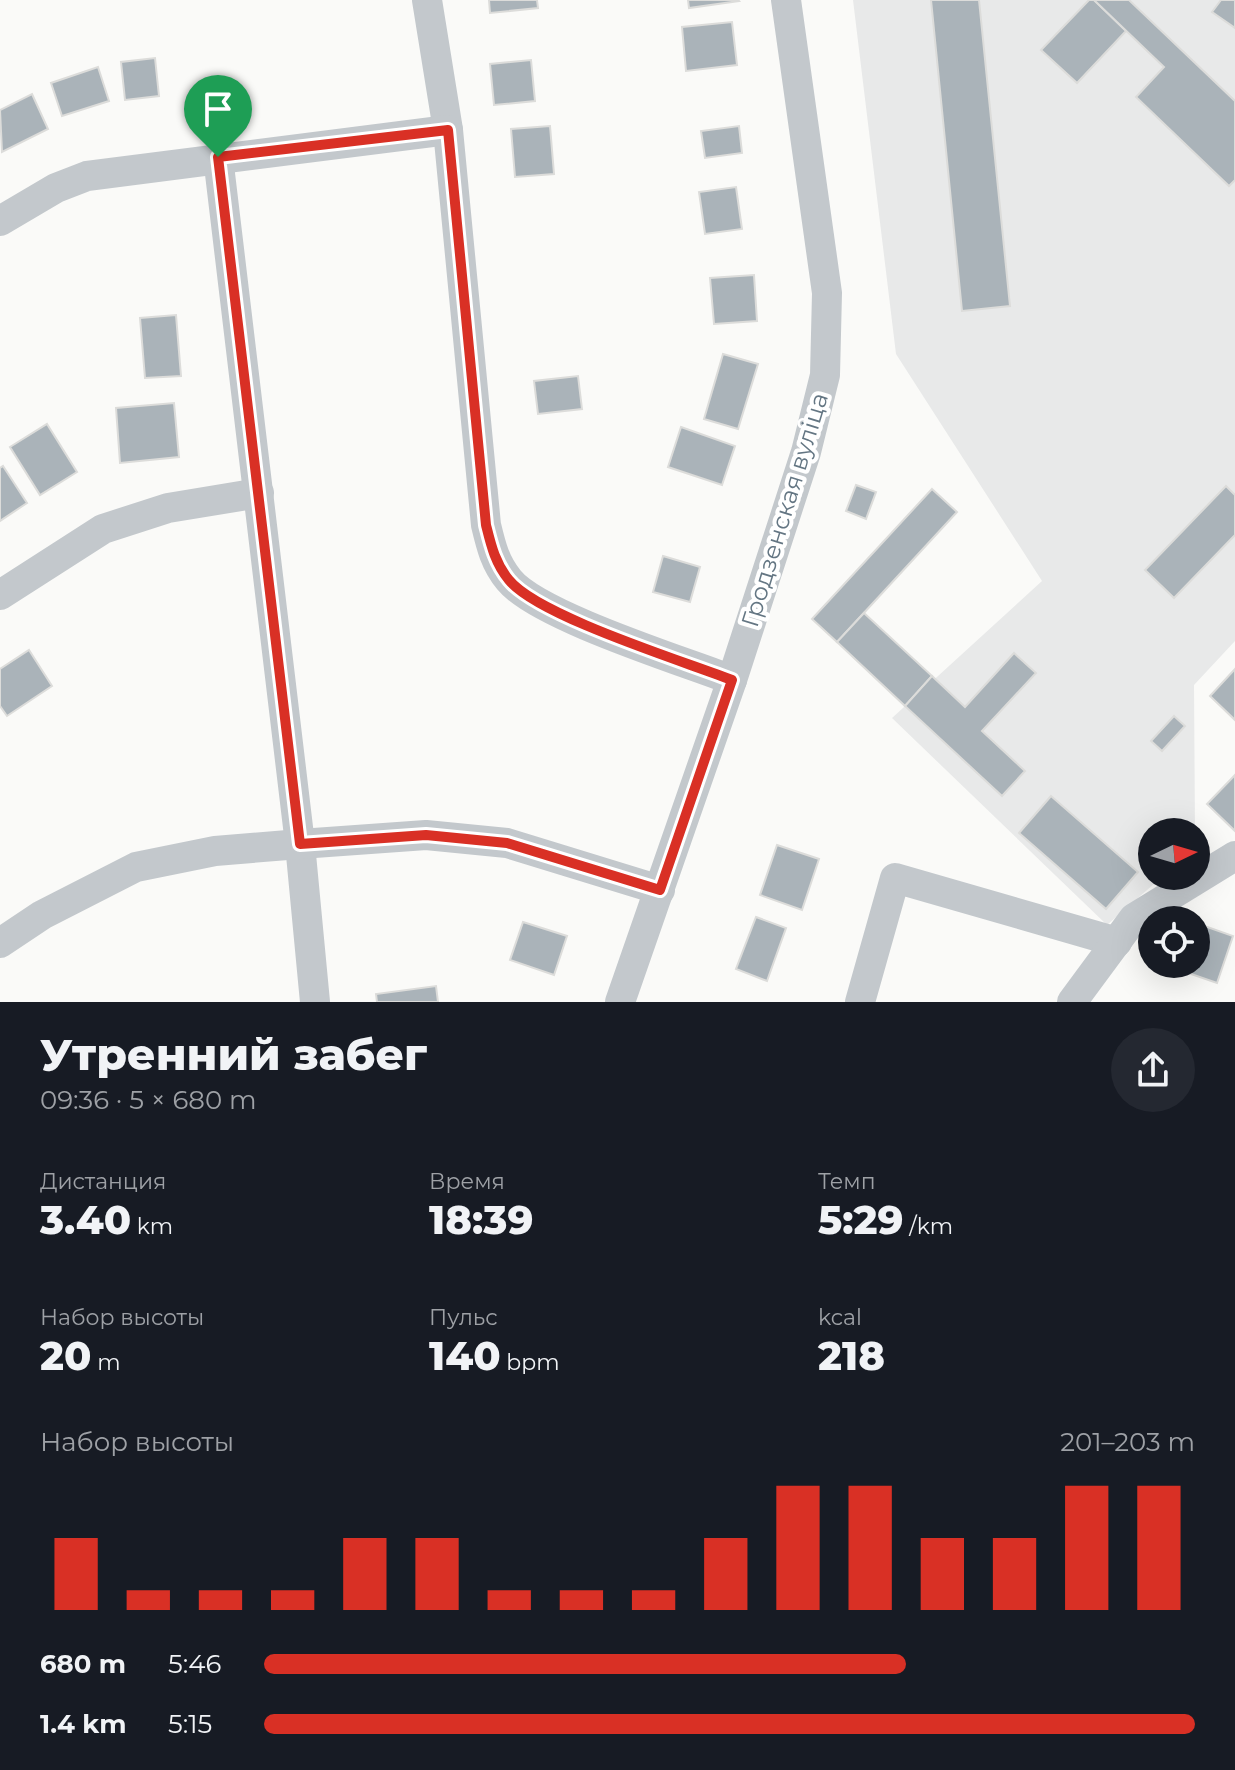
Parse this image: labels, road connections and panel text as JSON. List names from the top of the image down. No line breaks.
{"streets":{"street":["Гродзенская вуліца"]},"north":"right","page":{"heading":["Утренний забег","09:36 · 5 × 680 m"],"stats":[["Дистанция","3.40 km"],["Время","18:39"],["Темп","5:29 /km"],["Набор высоты","20 m"],["Пульс","140 bpm"],["kcal","218"]],"chart":["Набор высоты","201–203 m"],"list":[{"name":"680 m","note":"5:46"},{"name":"1.4 km","note":"5:15"}]}}
